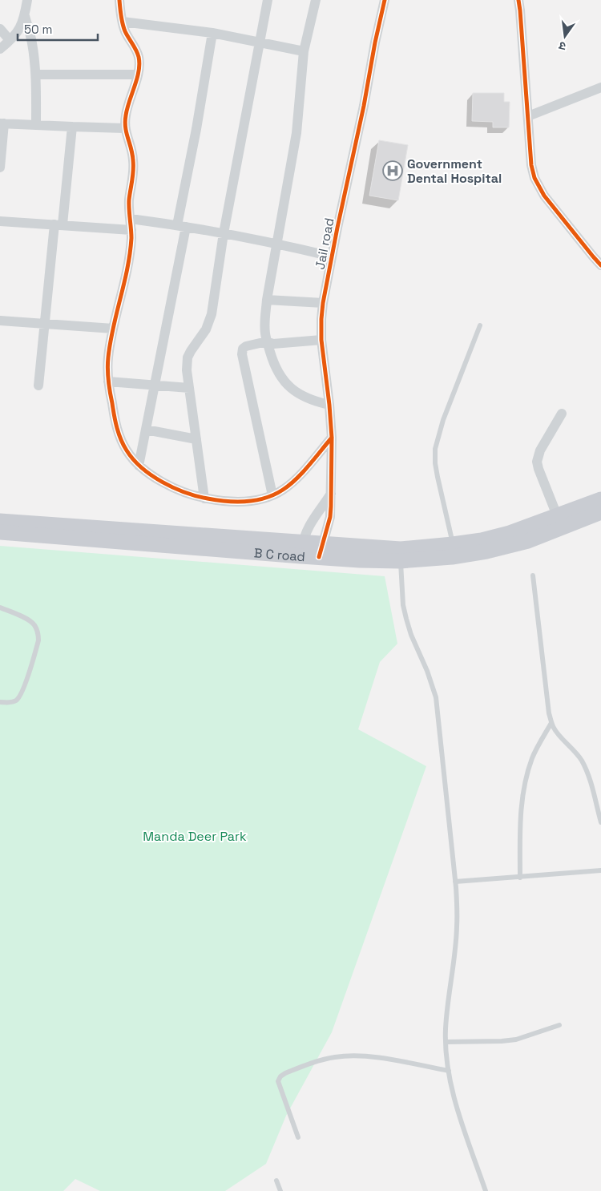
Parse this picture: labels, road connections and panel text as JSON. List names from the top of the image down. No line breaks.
{"streets":{"street":["Jail road"]},"parks":["Manda Deer Park"],"places":{"hospital":["Government Dental Hospital"]},"scale_bar":"50 m","north":"bottom"}
